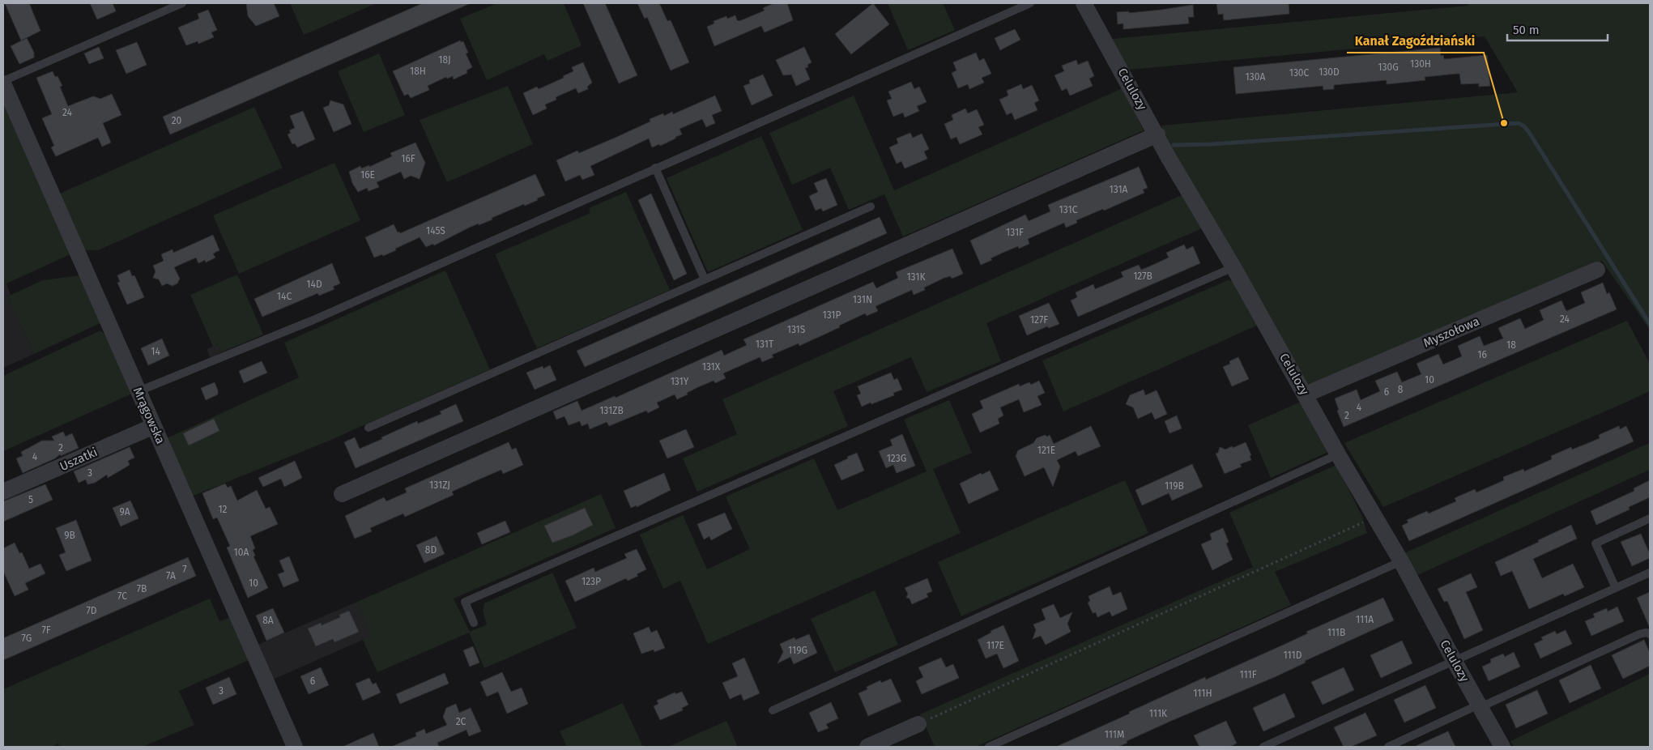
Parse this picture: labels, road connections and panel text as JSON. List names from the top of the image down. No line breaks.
{"streets":{"street":["Celulozy","Myszołowa","Mrągowska","Uszatki"]},"crossings":[["Celulozy","Myszołowa"],["Mrągowska","Uszatki"]],"places":["Kanał Zagoździański"],"house_numbers":["18J","130H","130G","18H","130D","130C","130A","24","20","16F","16E","131A","131C","145S","131F","127B","131K","14D","14C","131N","131P","24","127F","131S","131T","18","14","16","131X","10","131Y","8","6","4","131ZB","2","2","121E","4","123G","3","131ZJ","119B","5","12","9A","9B","8D","10A","7","7A","123P","10","7B","7C","7D","111A","8A","7F","111B","7G","117E","119G","111D","111F","6","3","111H","111K","2C","111M"],"scale_bar":"50 m"}
